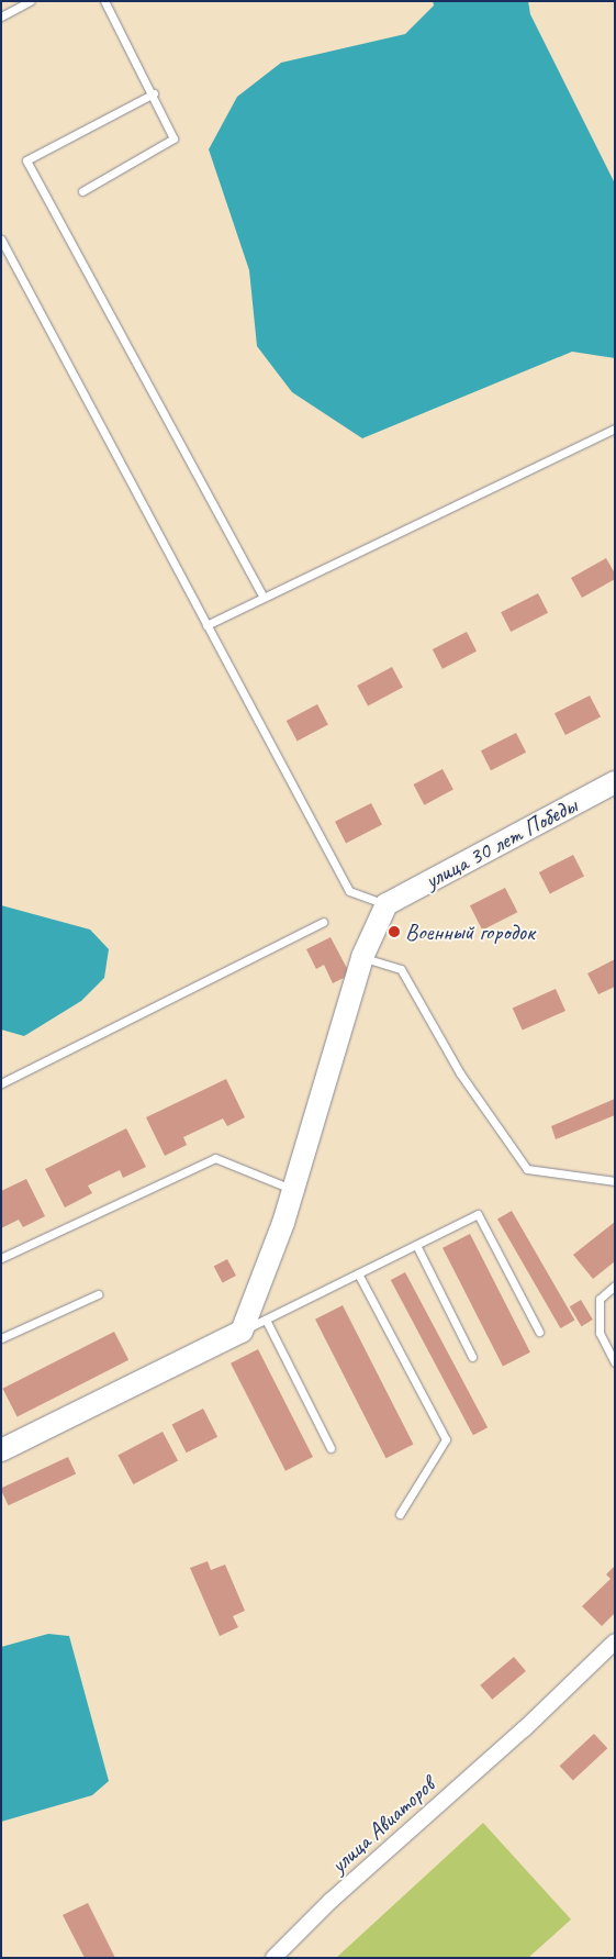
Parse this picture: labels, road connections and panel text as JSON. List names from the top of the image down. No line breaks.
{"streets":{"street":["улица 30 лет Победы","улица Авиаторов"]},"places":["Военный городок"]}
